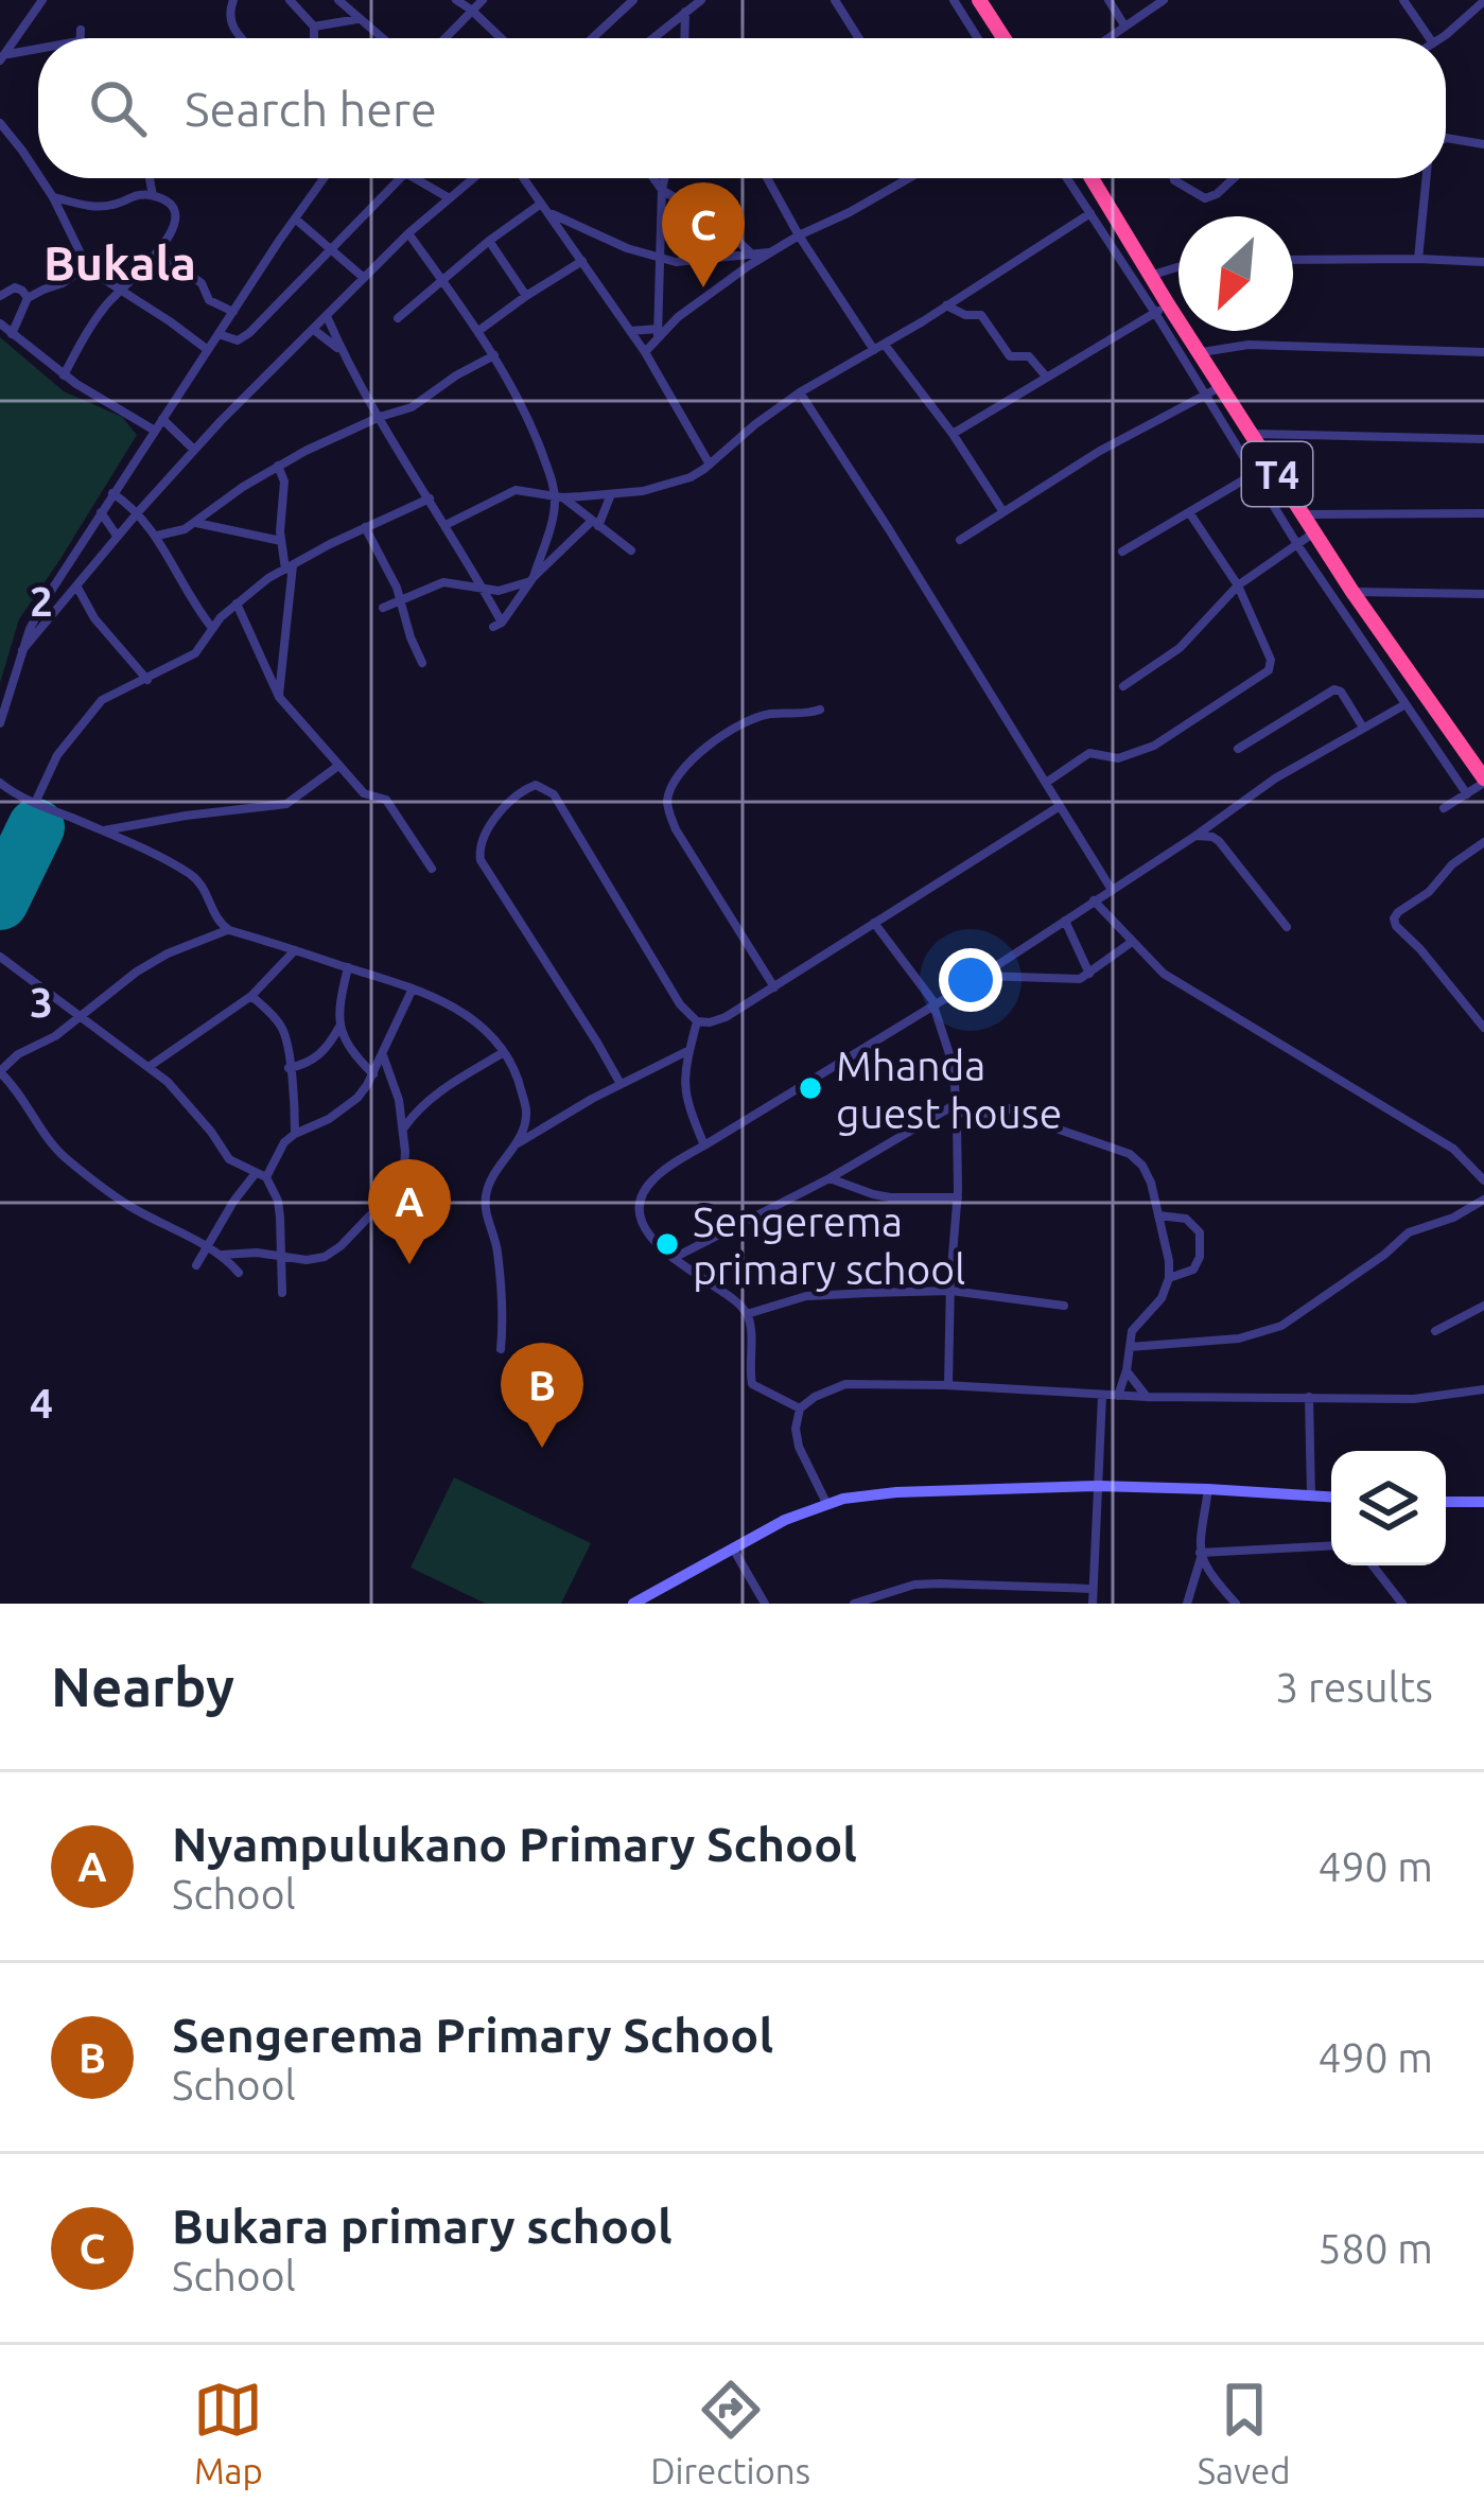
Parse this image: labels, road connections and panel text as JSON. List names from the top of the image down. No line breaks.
{"streets":{"highway":["T4"]},"districts":["Bukala"],"places":["Mhanda guest house","Sengerema primary school"],"north":"bottom left","page":{"search":"Search here","pins":["C","A","B"],"heading":["Nearby","3 results"],"list":[{"mark":"A","name":"Nyampulukano Primary School","note":"School","value":"490 m"},{"mark":"B","name":"Sengerema Primary School","note":"School","value":"490 m"},{"mark":"C","name":"Bukara primary school","note":"School","value":"580 m"}],"nav":["Map","Directions","Saved"]},"grid":{"rows":["2","3","4"]}}
